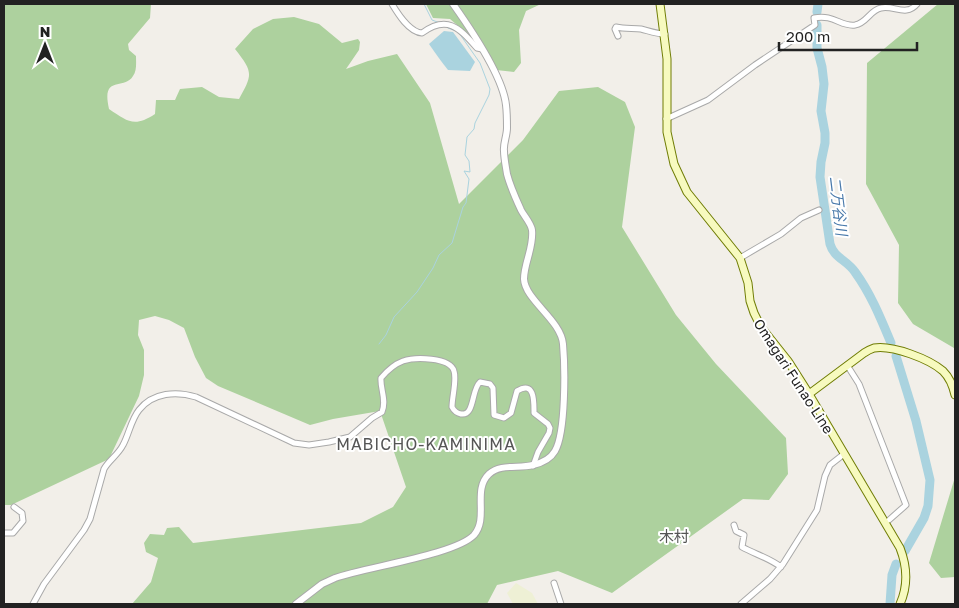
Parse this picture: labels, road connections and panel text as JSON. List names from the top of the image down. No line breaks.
{"streets":{"main road":["Omagari Funao Line"]},"districts":["MABICHO-KAMINIMA","木村"],"water":["二万谷川"],"scale_bar":"200 m","north":"top"}
